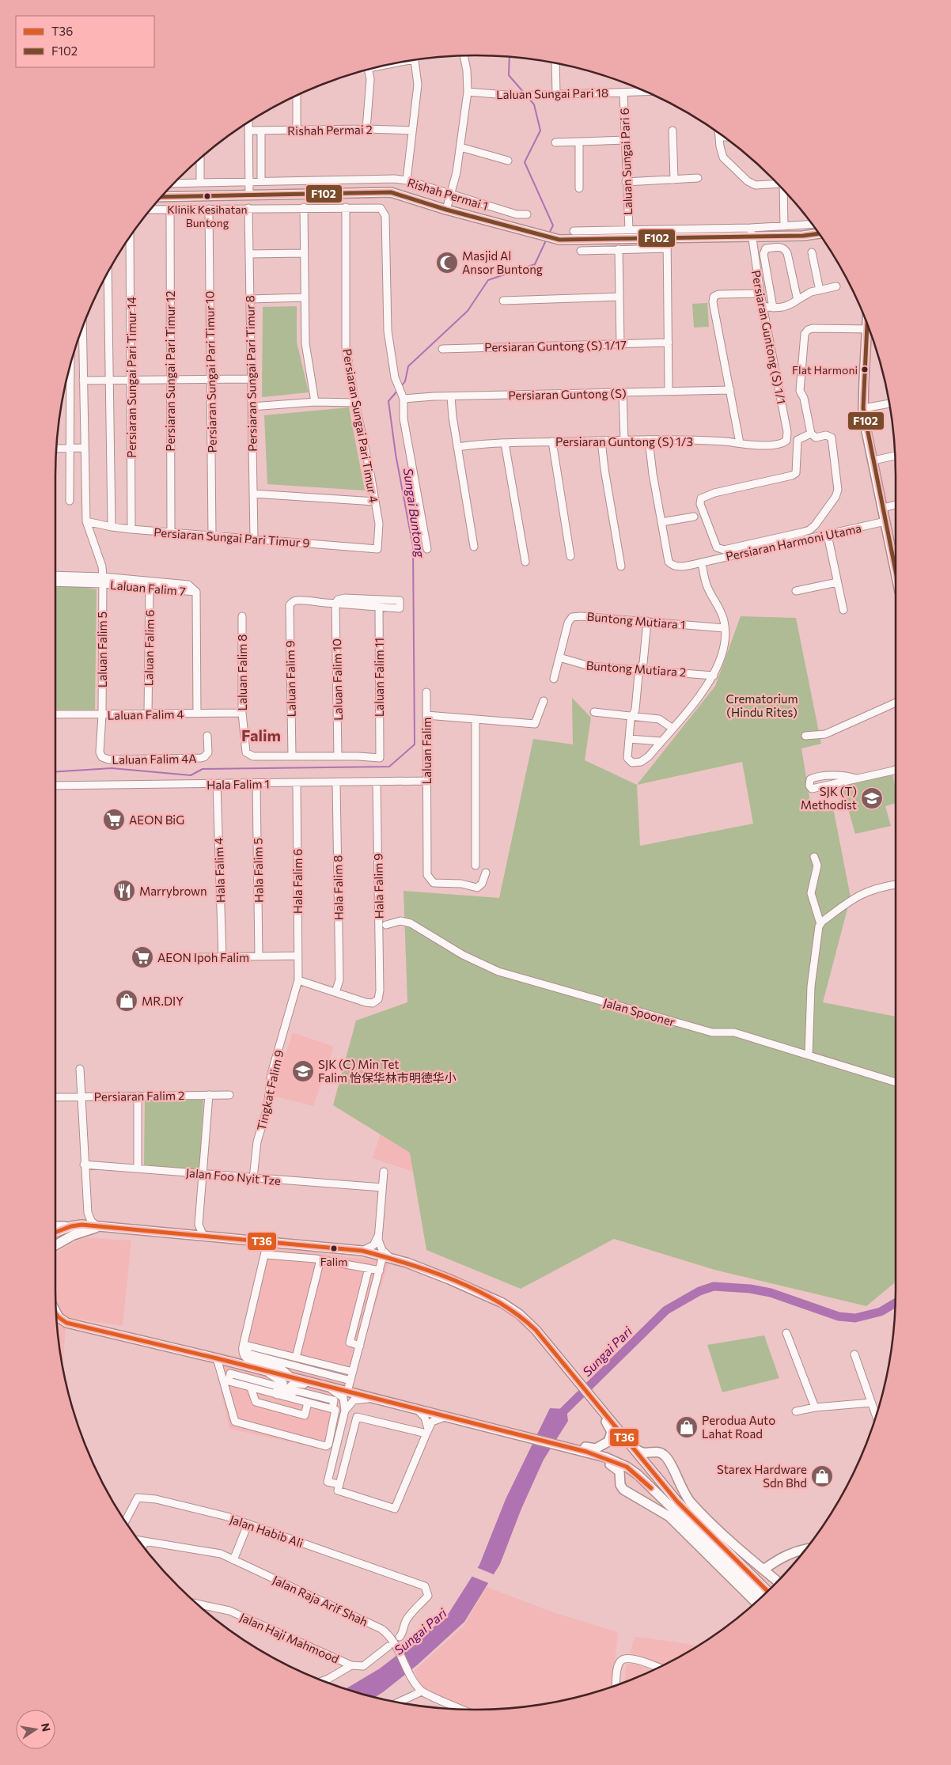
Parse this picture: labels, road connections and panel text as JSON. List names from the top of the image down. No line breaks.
{"streets":{"street":["Laluan Sungai Pari 18","Rishah Permai 2","Laluan Sungai Pari 6","Rishah Permai 1","Persiaran Guntong (S) 1/1","Persiaran Guntong (S) 1/17","Persiaran Sungai Pari Timur 12","Persiaran Sungai Pari Timur 10","Persiaran Sungai Pari Timur 8","Persiaran Sungai Pari Timur 14","Persiaran Guntong (S)","Persiaran Sungai Pari Timur 4","Persiaran Guntong (S) 1/3","Persiaran Sungai Pari Timur 9","Persiaran Harmoni Utama","Laluan Falim 7","Buntong Mutiara 1","Laluan Falim 6","Laluan Falim 5","Buntong Mutiara 2","Laluan Falim 8","Laluan Falim 11","Laluan Falim 9","Laluan Falim 10","Laluan Falim 4","Laluan Falim","Laluan Falim 4A","Hala Falim 1","Hala Falim 4","Hala Falim 5","Hala Falim 6","Hala Falim 9","Hala Falim 8","Jalan Spooner","Tingkat Falim 9","Persiaran Falim 2","Jalan Foo Nyit Tze","Jalan Habib Ali","Jalan Raja Arif Shah","Jalan Haji Mahmood"]},"crossings":[["Laluan Sungai Pari 18","Laluan Sungai Pari 6"],["Laluan Sungai Pari 6","Persiaran Guntong (S) 1/1"],["Persiaran Guntong (S) 1/1","Persiaran Guntong (S) 1/3"],["Persiaran Sungai Pari Timur 12","Persiaran Sungai Pari Timur 9"],["Persiaran Sungai Pari Timur 10","Persiaran Sungai Pari Timur 9"],["Persiaran Sungai Pari Timur 8","Persiaran Sungai Pari Timur 9"],["Persiaran Sungai Pari Timur 14","Persiaran Sungai Pari Timur 9"],["Persiaran Sungai Pari Timur 4","Persiaran Sungai Pari Timur 9"],["Persiaran Sungai Pari Timur 9","Laluan Falim 5"],["Laluan Falim 7","Laluan Falim 6"],["Laluan Falim 7","Laluan Falim 5"],["Laluan Falim 7","Laluan Falim 4"],["Buntong Mutiara 1","Buntong Mutiara 2"],["Laluan Falim 6","Laluan Falim 4"],["Laluan Falim 5","Laluan Falim 4"],["Laluan Falim 5","Laluan Falim 4A"],["Laluan Falim 8","Laluan Falim 9"],["Laluan Falim 8","Laluan Falim 4"],["Laluan Falim 11","Laluan Falim 10"],["Laluan Falim 9","Laluan Falim 10"],["Laluan Falim 4","Laluan Falim 4A"],["Laluan Falim","Hala Falim 1"],["Hala Falim 1","Hala Falim 4"],["Hala Falim 1","Hala Falim 5"],["Hala Falim 1","Hala Falim 6"],["Hala Falim 1","Hala Falim 9"],["Hala Falim 1","Hala Falim 8"],["Hala Falim 6","Tingkat Falim 9"],["Hala Falim 9","Hala Falim 8"],["Tingkat Falim 9","Jalan Foo Nyit Tze"]],"districts":["Falim"],"water":["Sungai Buntong","Sungai Pari"],"parks":["Crematorium (Hindu Rites)"],"places":{"other":["Klinik Kesihatan Buntong","Flat Harmoni","Falim"],"mosque":["Masjid Al Ansor Buntong"],"school or university":["SJK (T) Methodist","SJK (C) Min Tet Falim 怡保华林市明德华小"],"supermarket":["AEON BiG","AEON Ipoh Falim"],"restaurant":["Marrybrown"],"shop":["MR.DIY","Perodua Auto Lahat Road","Starex Hardware Sdn Bhd"]},"lines":["transit line F102","transit line T36"],"legend":["T36","F102"],"north":"right"}
